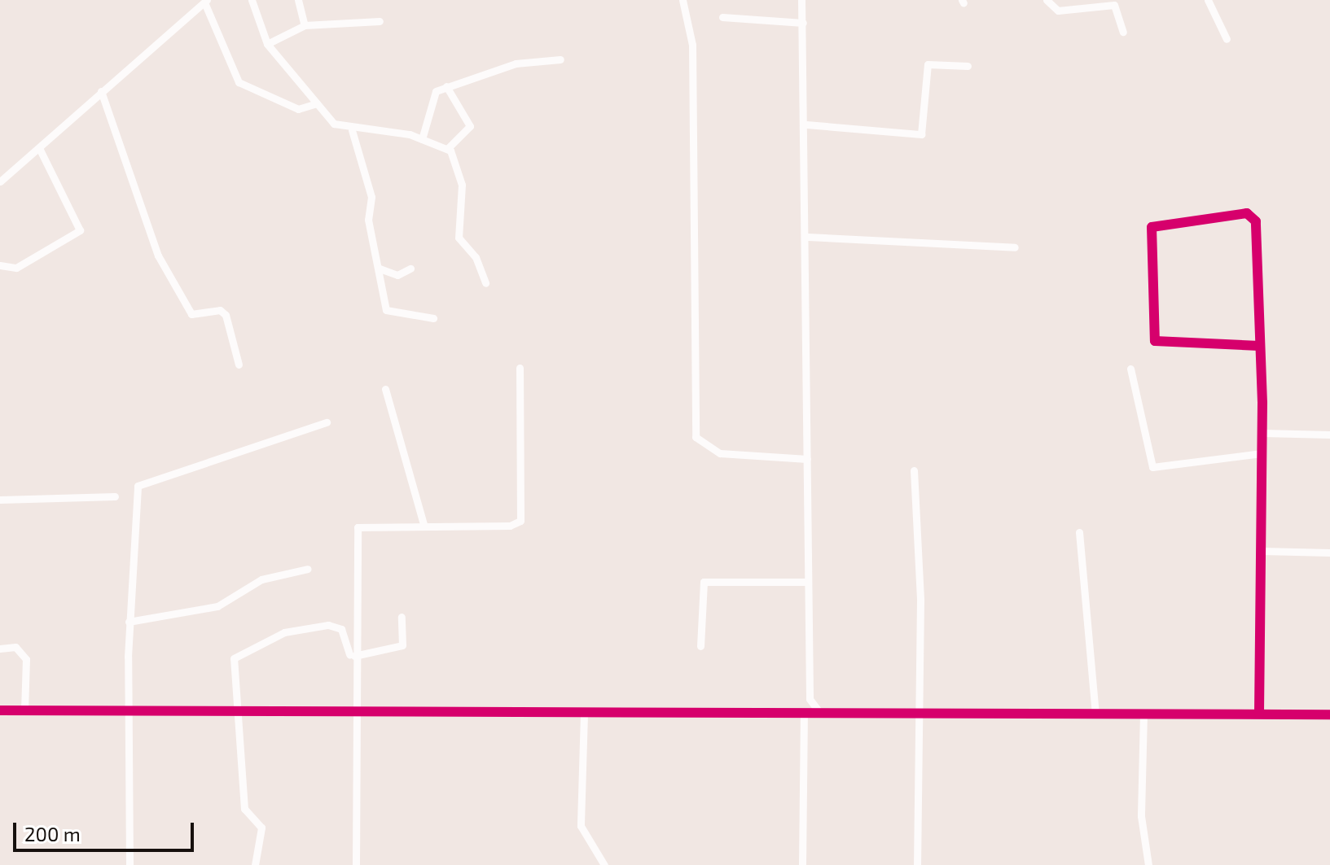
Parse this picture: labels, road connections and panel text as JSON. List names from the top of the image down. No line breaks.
{"scale_bar":"200 m"}
